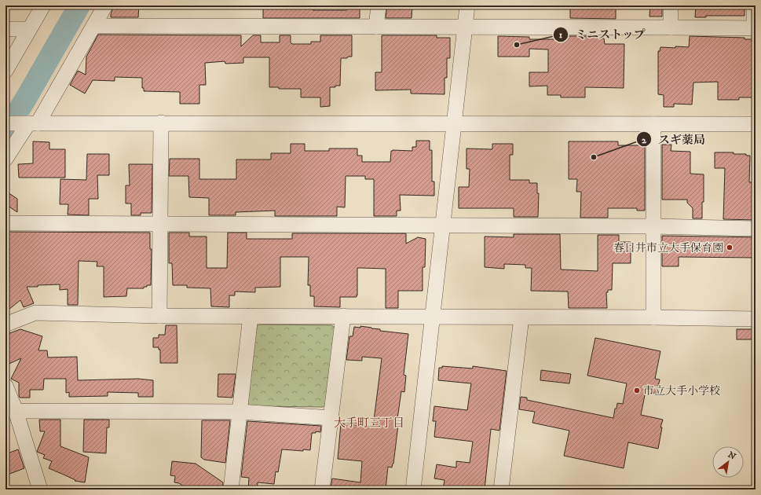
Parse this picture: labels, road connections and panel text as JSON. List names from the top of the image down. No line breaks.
{"districts":["大手町三丁目"],"places":["ミニストップ","スギ薬局","春日井市立大手保育園","市立大手小学校"],"north":"top right"}
